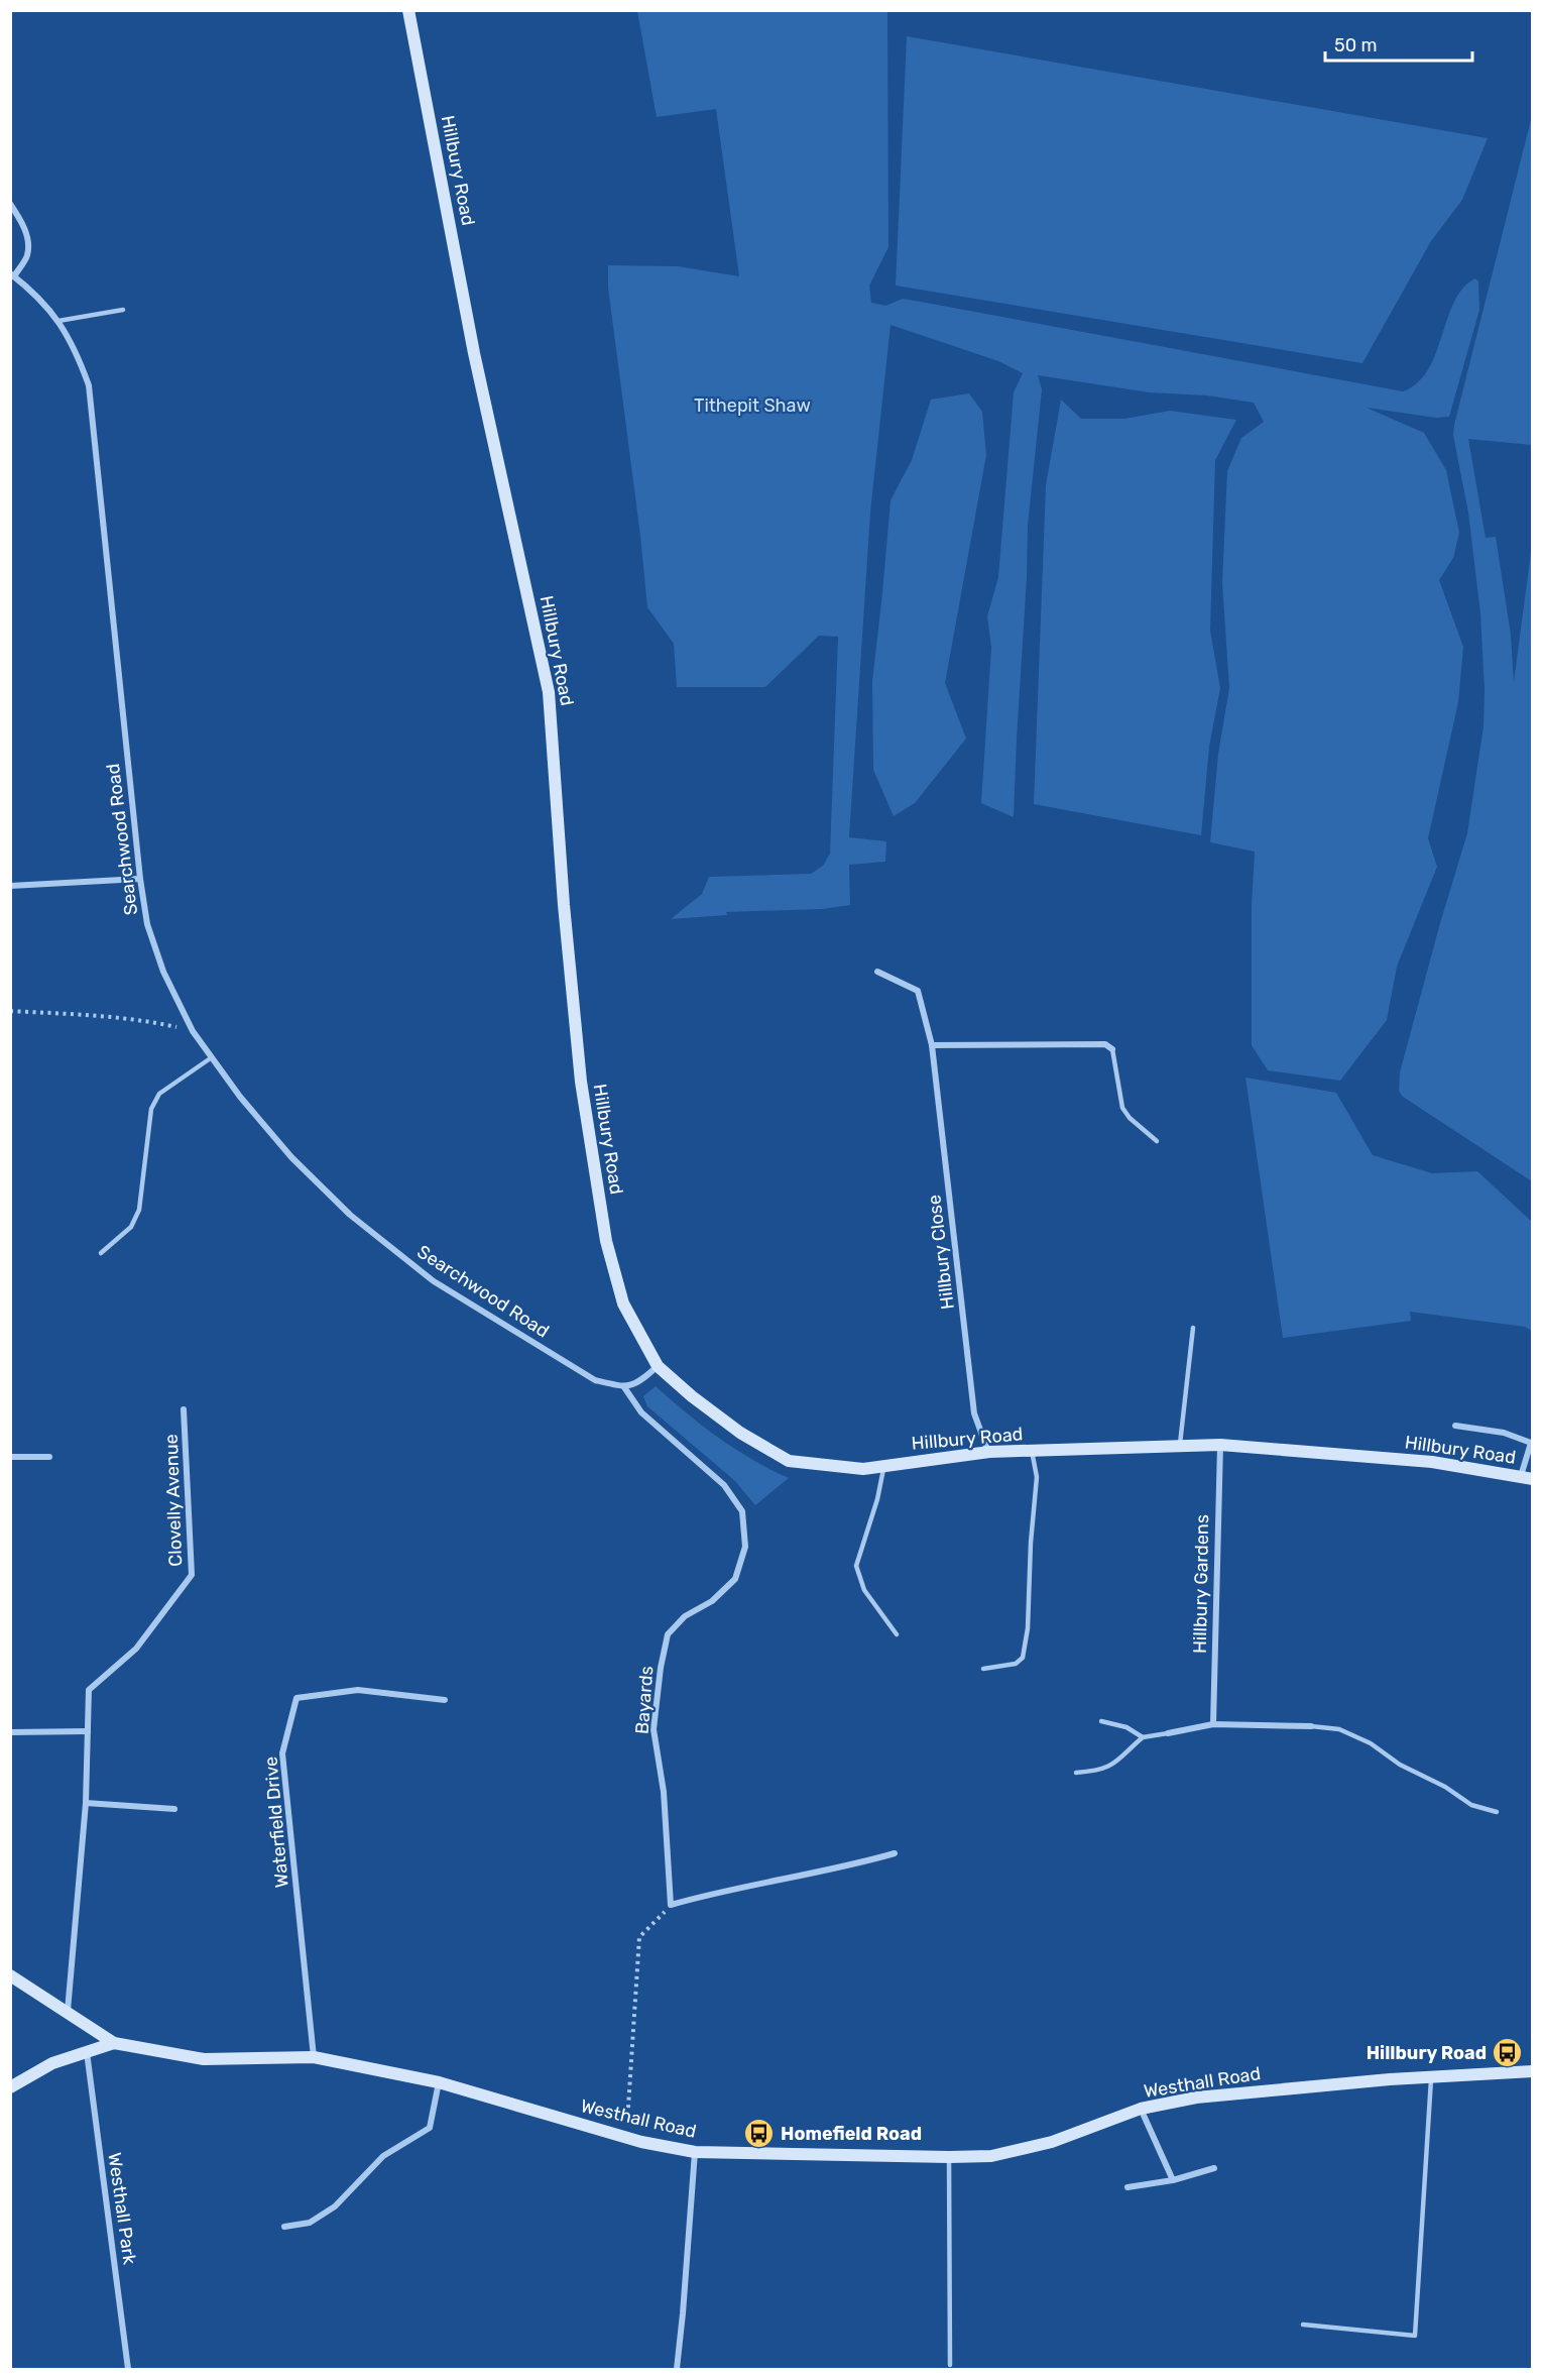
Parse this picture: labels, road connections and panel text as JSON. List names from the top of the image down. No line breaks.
{"streets":{"main road":["Hillbury Road","Westhall Road"],"street":["Searchwood Road","Hillbury Close","Clovelly Avenue","Hillbury Gardens","Bayards","Waterfield Drive","Westhall Park"]},"crossings":[["Hillbury Road","Hillbury Close"],["Hillbury Road","Hillbury Gardens"],["Searchwood Road","Bayards"],["Clovelly Avenue","Westhall Road"],["Waterfield Drive","Westhall Road"]],"parks":["Tithepit Shaw"],"places":{"bus stop":["Hillbury Road","Homefield Road"]},"scale_bar":"50 m"}
